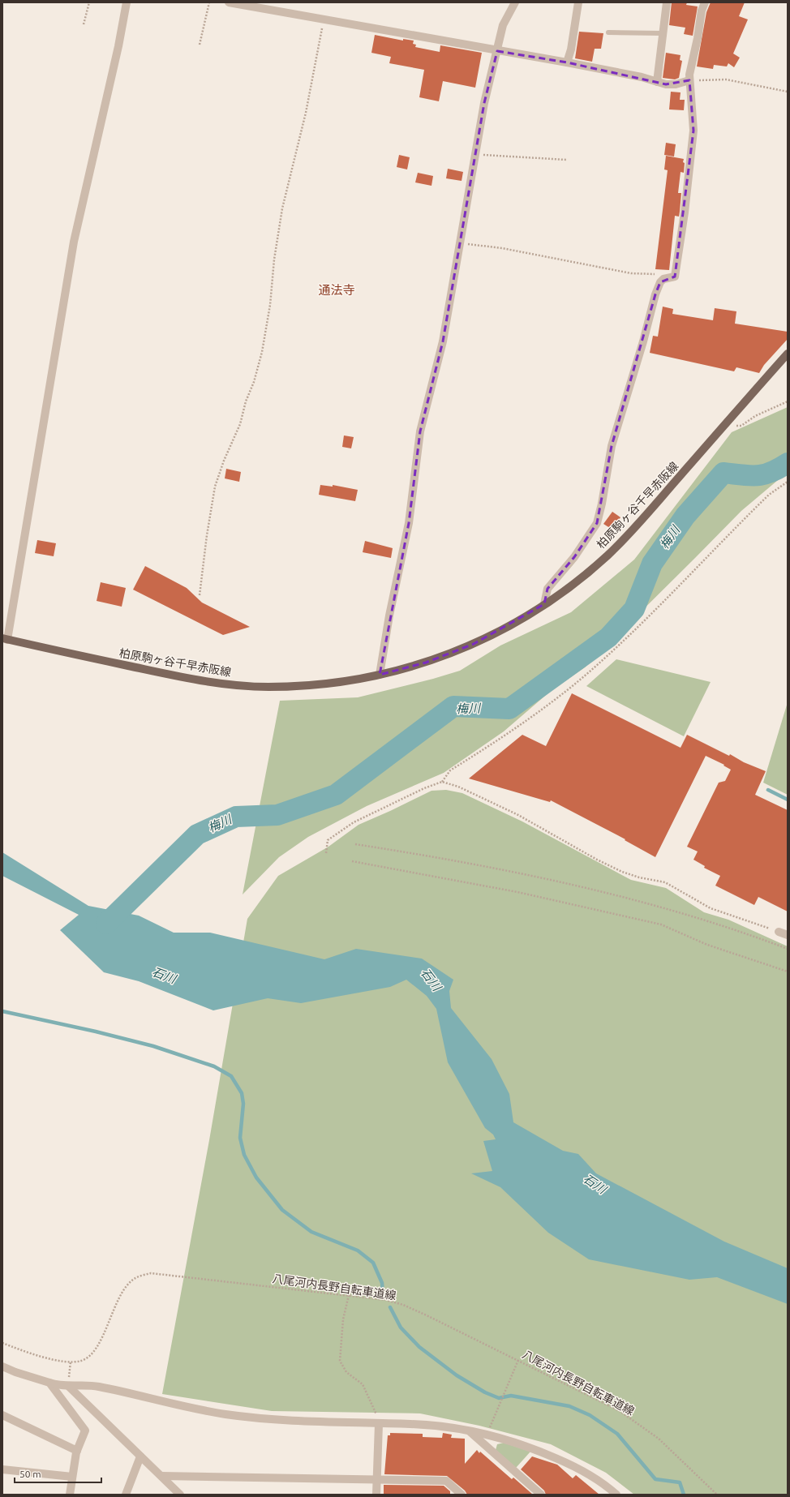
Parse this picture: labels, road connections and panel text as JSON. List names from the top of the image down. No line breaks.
{"streets":{"main road":["柏原駒ヶ谷千早赤阪線"],"path":["八尾河内長野自転車道線"]},"districts":["通法寺"],"water":["梅川","石川"],"scale_bar":"50 m"}
